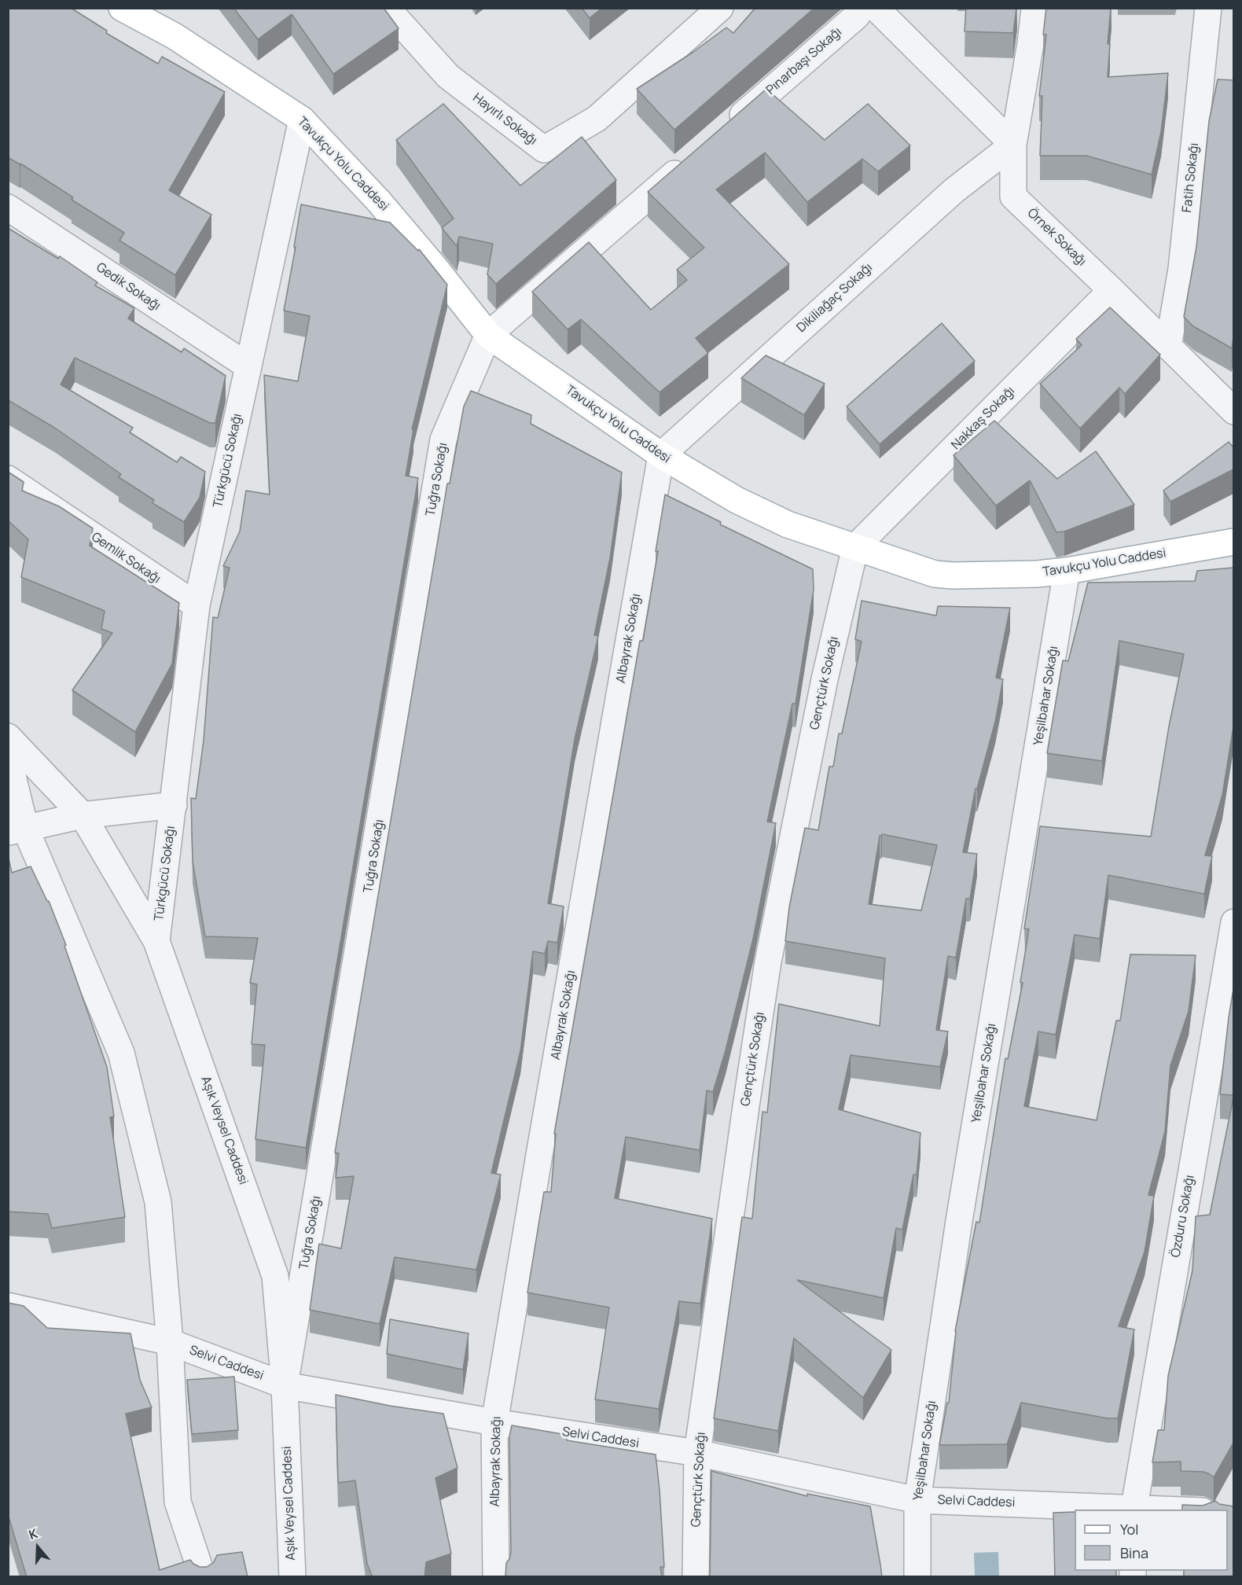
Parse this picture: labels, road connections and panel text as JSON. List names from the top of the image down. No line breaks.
{"streets":{"main road":["Tavukçu Yolu Caddesi"],"street":["Pınarbaşı Sokağı","Hayırlı Sokağı","Fatih Sokağı","Örnek Sokağı","Gedik Sokağı","Dikiliağaç Sokağı","Nakkaş Sokağı","Türkgücü Sokağı","Tuğra Sokağı","Gemlik Sokağı","Albayrak Sokağı","Gençtürk Sokağı","Yeşilbahar Sokağı","Aşık Veysel Caddesi","Özduru Sokağı","Selvi Caddesi"]},"crossings":[["Tavukçu Yolu Caddesi","Dikiliağaç Sokağı"],["Tavukçu Yolu Caddesi","Nakkaş Sokağı"],["Tavukçu Yolu Caddesi","Türkgücü Sokağı"],["Tavukçu Yolu Caddesi","Tuğra Sokağı"],["Tavukçu Yolu Caddesi","Albayrak Sokağı"],["Tavukçu Yolu Caddesi","Gençtürk Sokağı"],["Tavukçu Yolu Caddesi","Yeşilbahar Sokağı"],["Fatih Sokağı","Örnek Sokağı"],["Örnek Sokağı","Dikiliağaç Sokağı"],["Örnek Sokağı","Nakkaş Sokağı"],["Gedik Sokağı","Türkgücü Sokağı"],["Dikiliağaç Sokağı","Albayrak Sokağı"],["Nakkaş Sokağı","Gençtürk Sokağı"],["Türkgücü Sokağı","Gemlik Sokağı"],["Türkgücü Sokağı","Aşık Veysel Caddesi"],["Tuğra Sokağı","Aşık Veysel Caddesi"],["Tuğra Sokağı","Selvi Caddesi"],["Albayrak Sokağı","Selvi Caddesi"],["Gençtürk Sokağı","Selvi Caddesi"],["Yeşilbahar Sokağı","Selvi Caddesi"],["Aşık Veysel Caddesi","Selvi Caddesi"],["Özduru Sokağı","Selvi Caddesi"]],"legend":["Yol","Bina"],"north":"top"}
